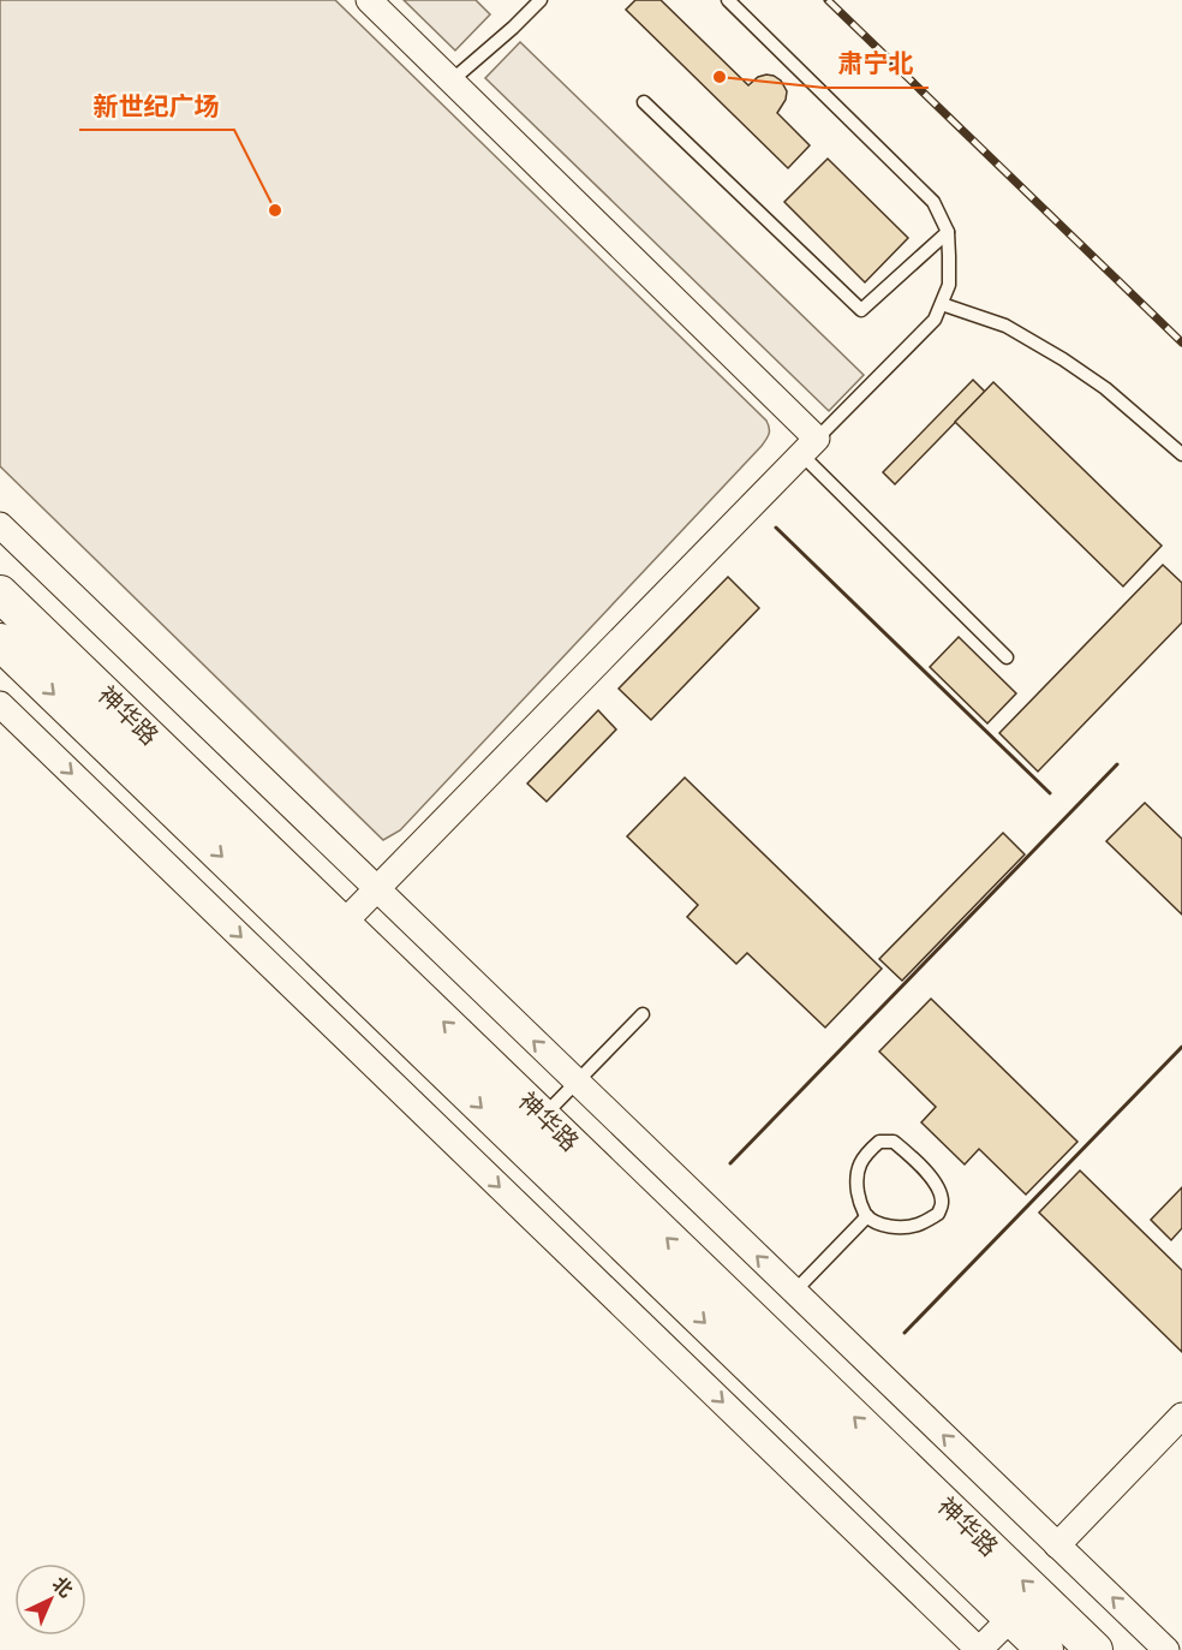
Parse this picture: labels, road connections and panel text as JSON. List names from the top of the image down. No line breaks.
{"streets":{"main road":["神华路"]},"places":["肃宁北","新世纪广场"],"north":"top right"}
